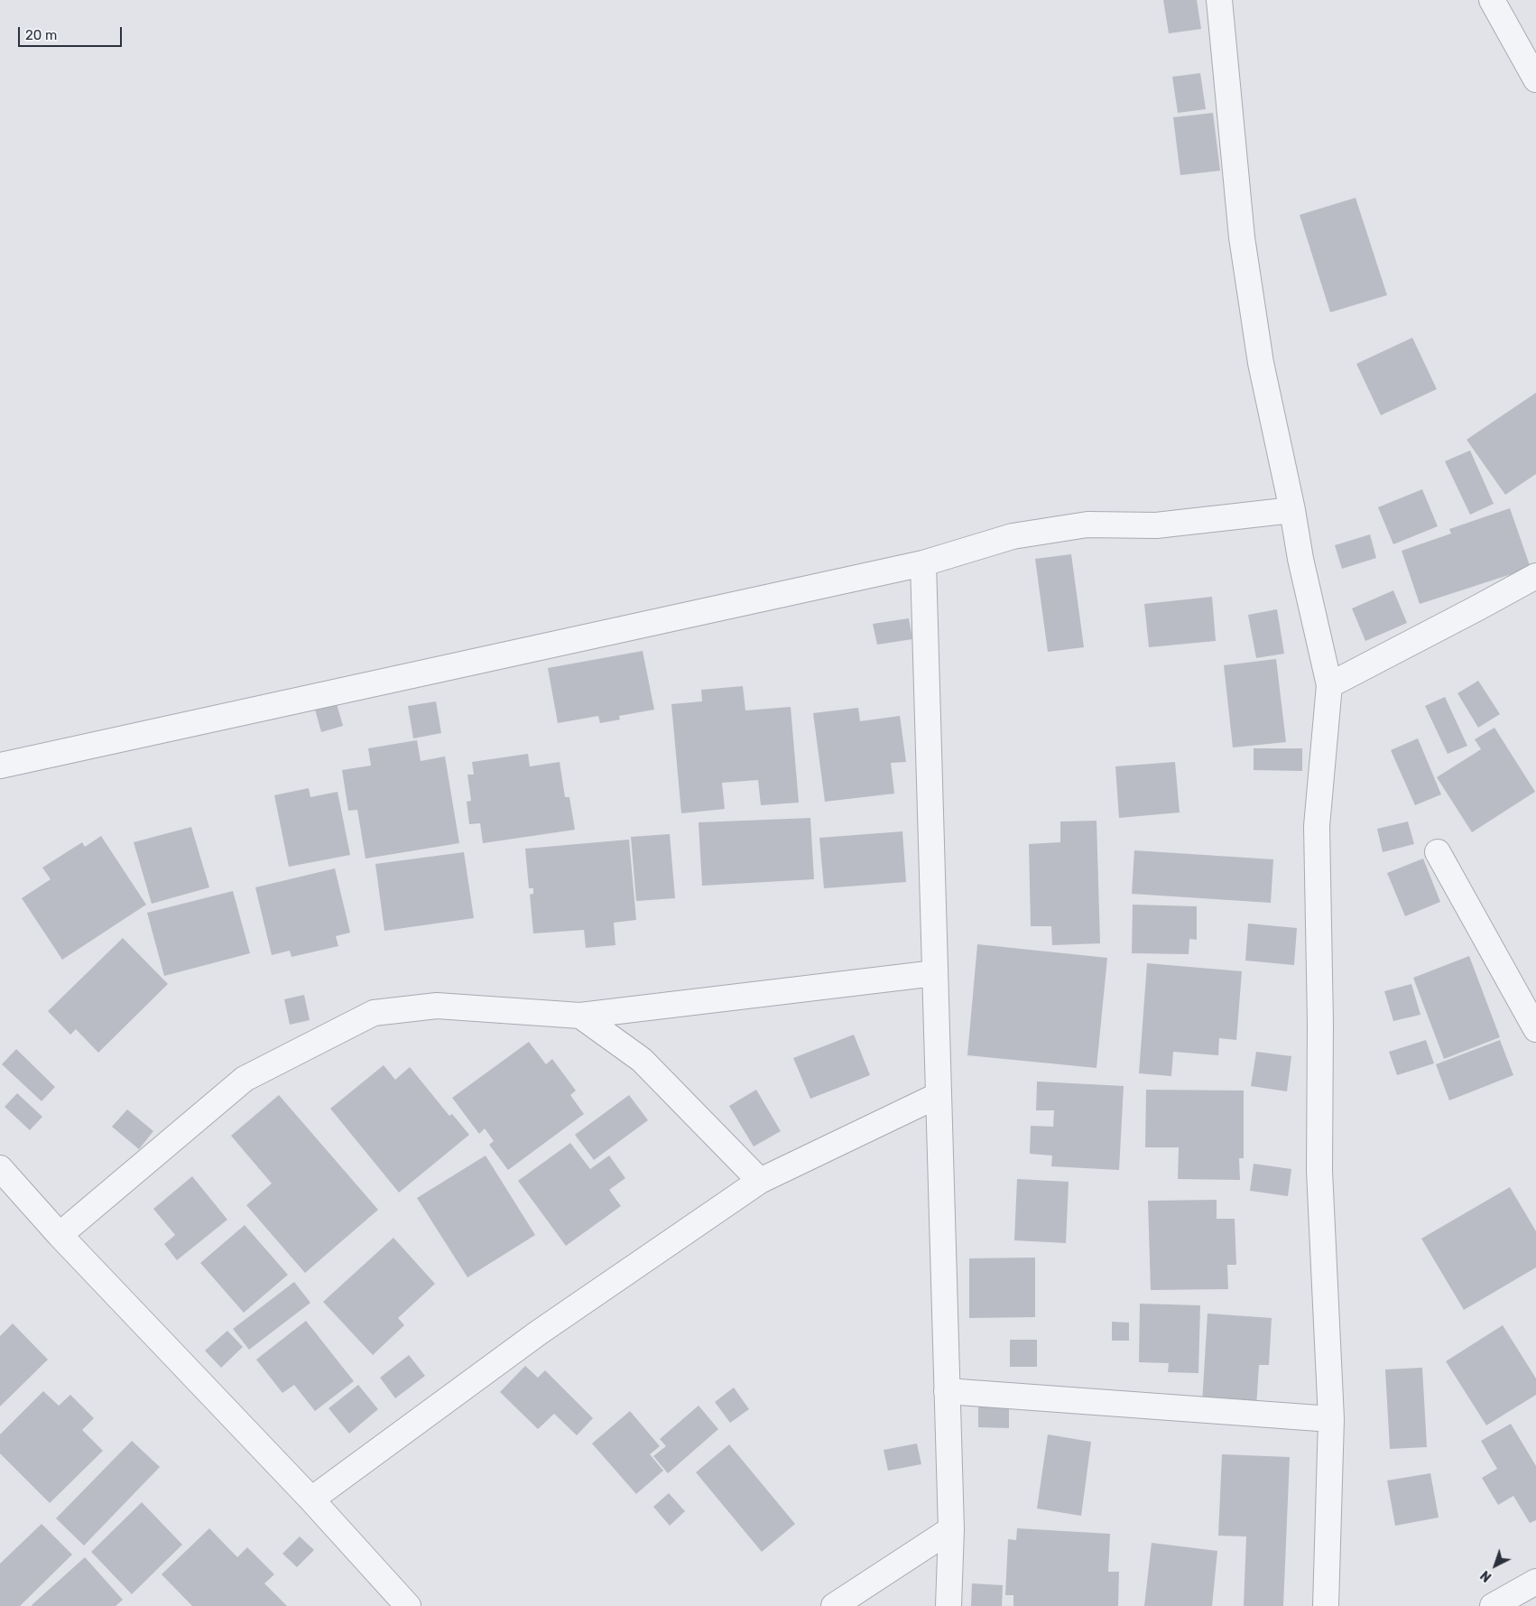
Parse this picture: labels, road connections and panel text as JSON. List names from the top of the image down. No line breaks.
{"scale_bar":"20 m","north":"bottom left"}
